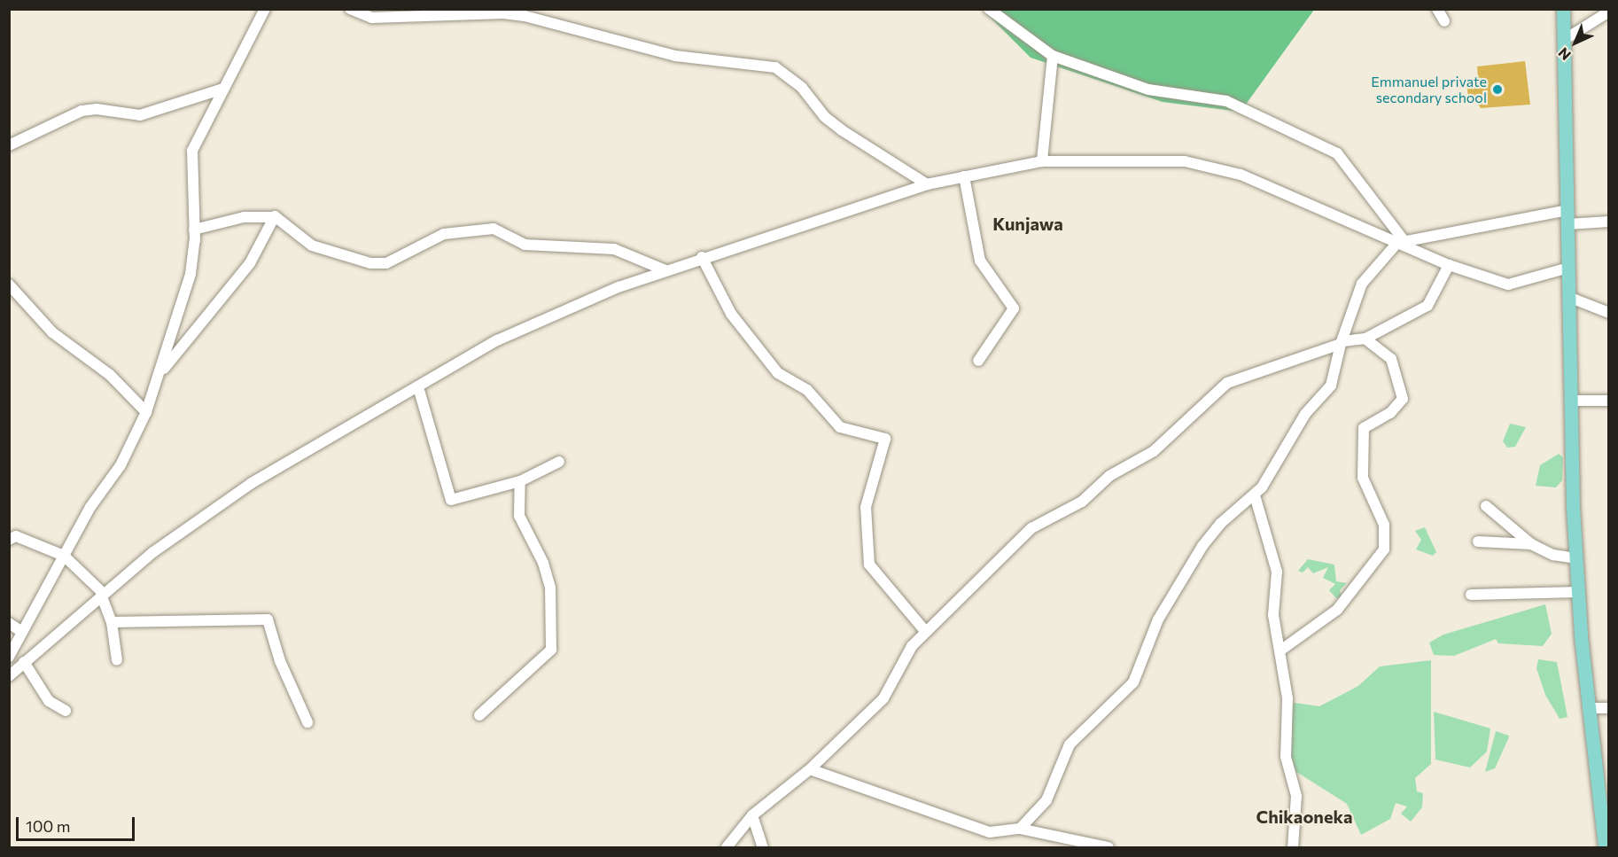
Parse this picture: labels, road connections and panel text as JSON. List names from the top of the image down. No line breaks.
{"districts":["Kunjawa","Chikaoneka"],"places":["Emmanuel private secondary school"],"scale_bar":"100 m","north":"bottom left"}
